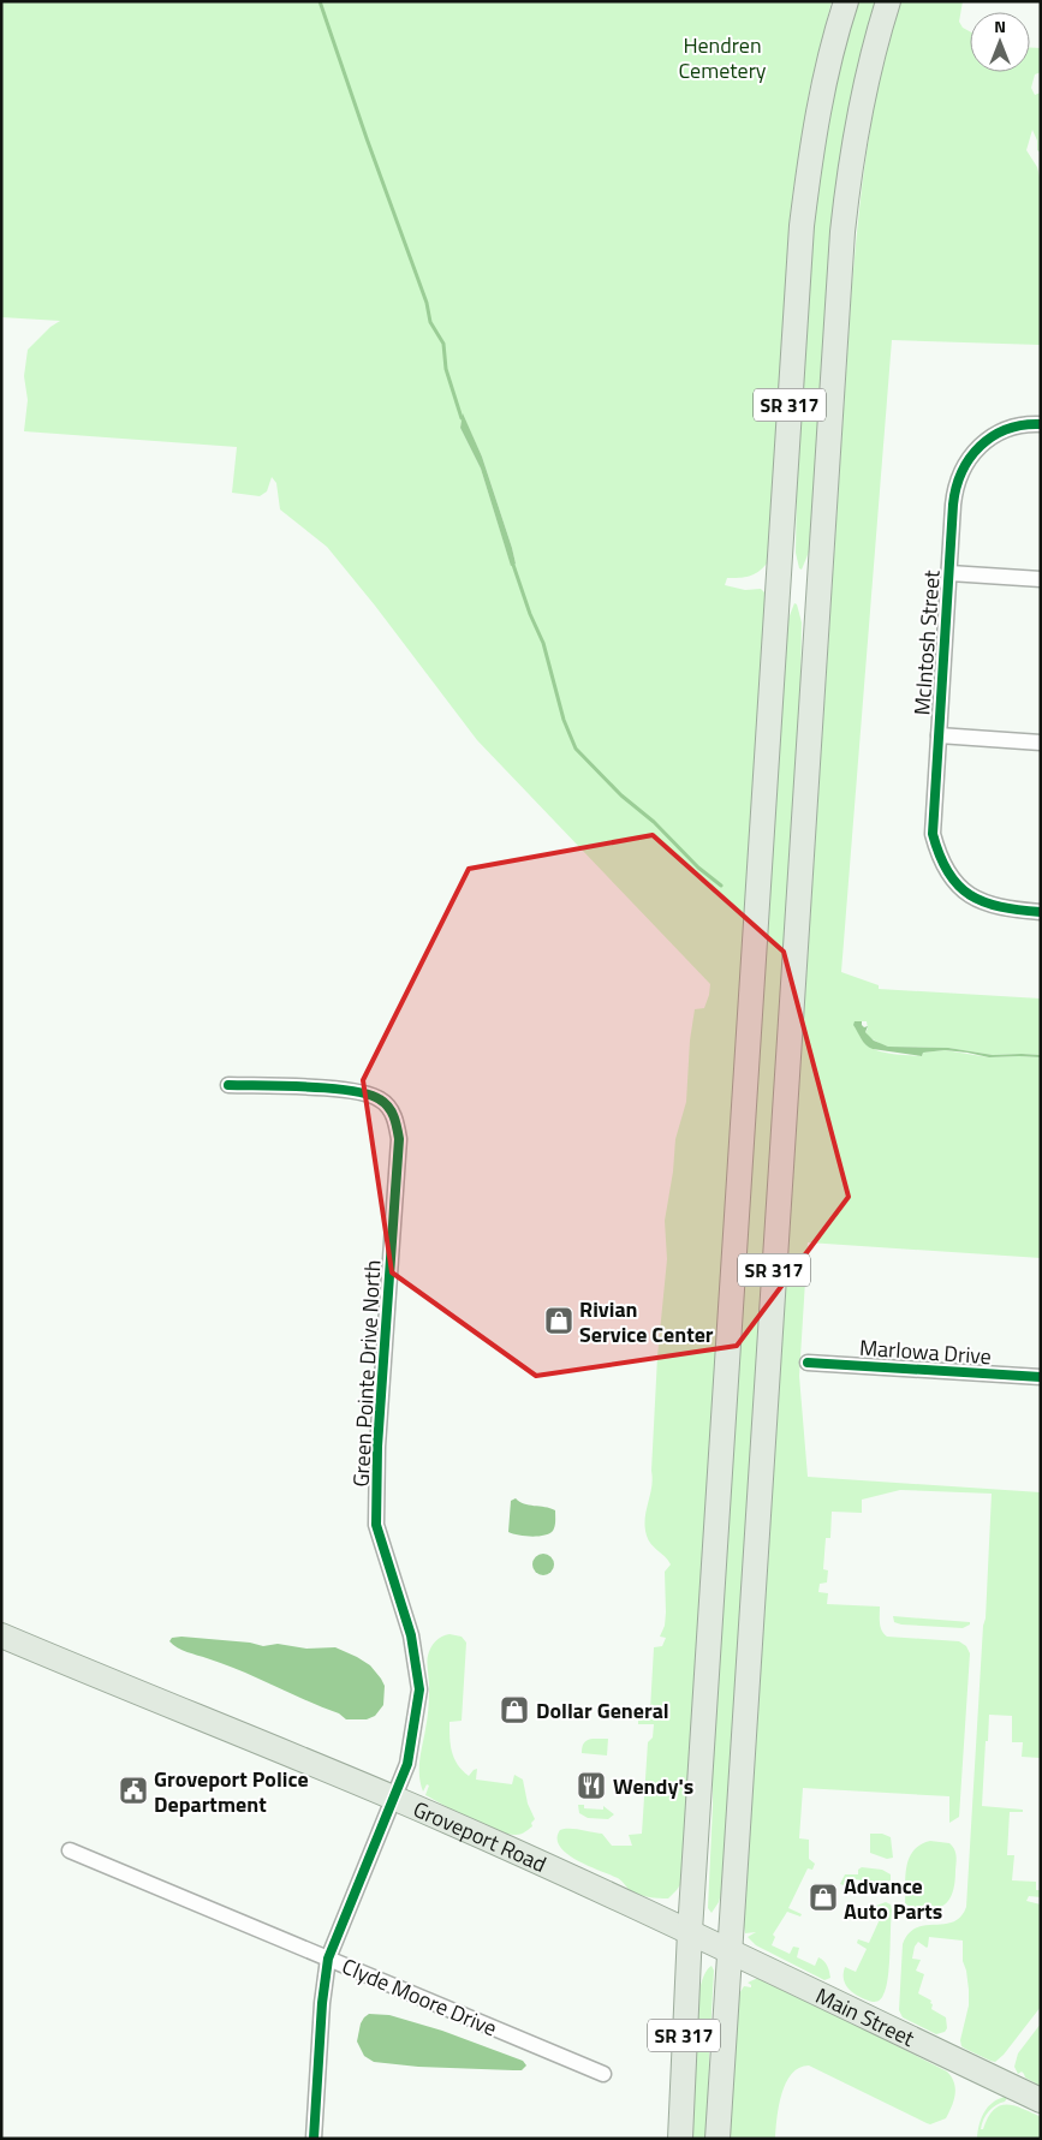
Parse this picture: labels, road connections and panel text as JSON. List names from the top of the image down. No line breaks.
{"streets":{"main road":["SR 317","Groveport Road","Main Street"],"street":["McIntosh Street","Marlowa Drive","Green Pointe Drive North","Clyde Moore Drive"]},"crossings":[["SR 317","Groveport Road"],["SR 317","Main Street"],["Green Pointe Drive North","Groveport Road"],["Green Pointe Drive North","Clyde Moore Drive"],["Groveport Road","Main Street"]],"parks":["Hendren Cemetery"],"places":{"shop":["Rivian Service Center","Dollar General","Advance Auto Parts"],"restaurant":["Wendy's"],"public building":["Groveport Police Department"]},"north":"top"}
